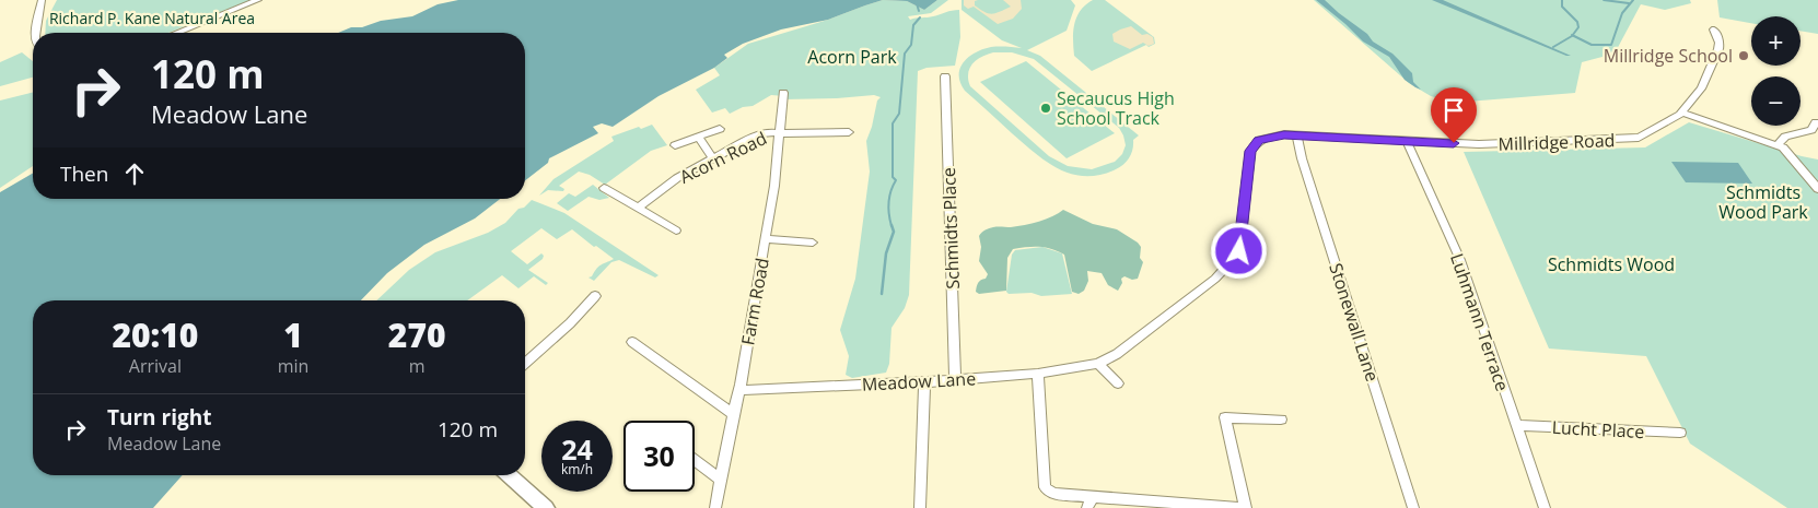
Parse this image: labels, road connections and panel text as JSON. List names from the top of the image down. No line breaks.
{"streets":{"street":["Millridge Road","Acorn Road","Schmidts Place","Farm Road","Stonewall Lane","Luhmann Terrace","Meadow Lane","Lucht Place"]},"crossings":[["Millridge Road","Stonewall Lane"],["Millridge Road","Luhmann Terrace"],["Millridge Road","Meadow Lane"],["Acorn Road","Farm Road"],["Schmidts Place","Meadow Lane"],["Farm Road","Meadow Lane"],["Stonewall Lane","Meadow Lane"],["Luhmann Terrace","Lucht Place"]],"parks":["Richard P. Kane Natural Area","Acorn Park","Schmidts Wood Park","Schmidts Wood"],"places":["Millridge School","Secaucus High School Track"],"page":{"map_buttons":["+","−"],"turn":["120 m","Meadow Lane"],"then":"Then","eta":["20:10","Arrival","1","min","270","m"],"list":[{"name":"Turn right","note":"Meadow Lane","value":"120 m"}],"speed":"24 km/h","limit":"30"}}
